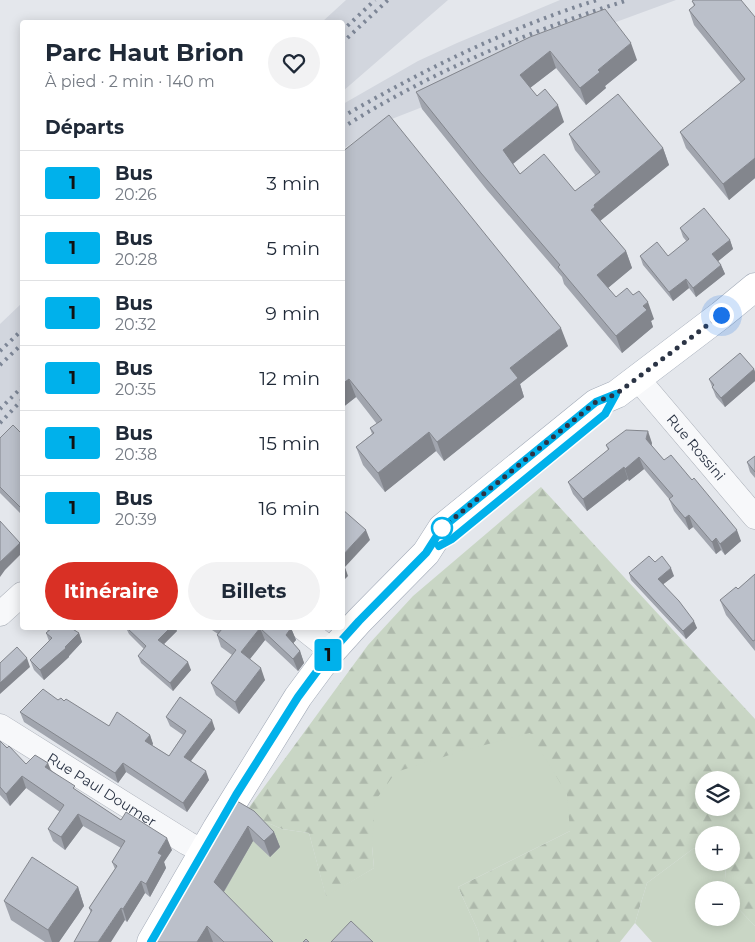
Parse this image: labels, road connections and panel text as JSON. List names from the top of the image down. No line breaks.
{"streets":{"street":["Rue Rossini","Rue Paul Doumer"]},"lines":["bus line 1"],"page":{"on_map":"1","heading":[["Parc Haut Brion","À pied · 2 min · 140 m"],"Départs"],"list":[{"mark":"1","name":"Bus","note":"20:26","value":"3 min"},{"mark":"1","name":"Bus","note":"20:28","value":"5 min"},{"mark":"1","name":"Bus","note":"20:32","value":"9 min"},{"mark":"1","name":"Bus","note":"20:35","value":"12 min"},{"mark":"1","name":"Bus","note":"20:38","value":"15 min"},{"mark":"1","name":"Bus","note":"20:39","value":"16 min"}],"buttons":["Itinéraire","Billets"],"map_buttons":["+","−"]}}
